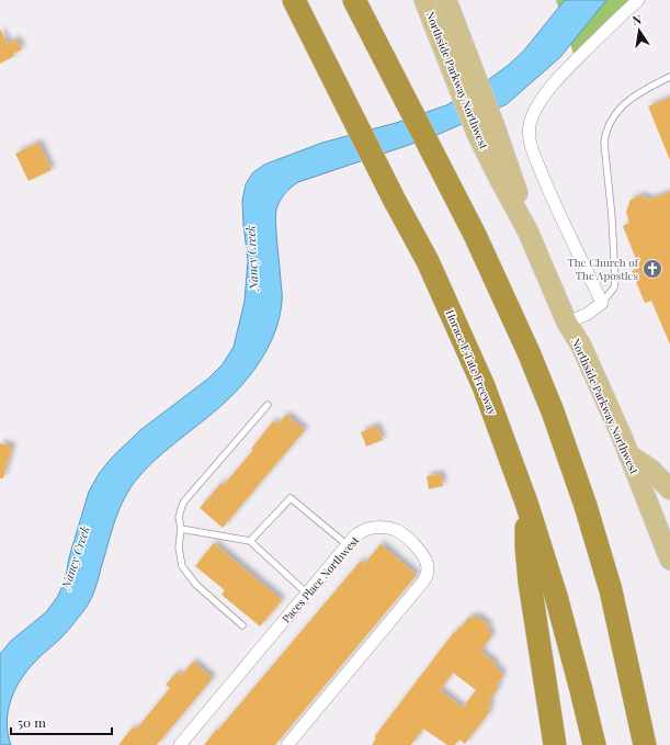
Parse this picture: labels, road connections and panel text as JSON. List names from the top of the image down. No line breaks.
{"streets":{"highway":["Horace E Tate Freeway"],"main road":["Northside Parkway Northwest"],"street":["Paces Place Northwest"]},"water":["Nancy Creek"],"places":{"church":["The Church of The Apostles"]},"scale_bar":"50 m","north":"top"}
